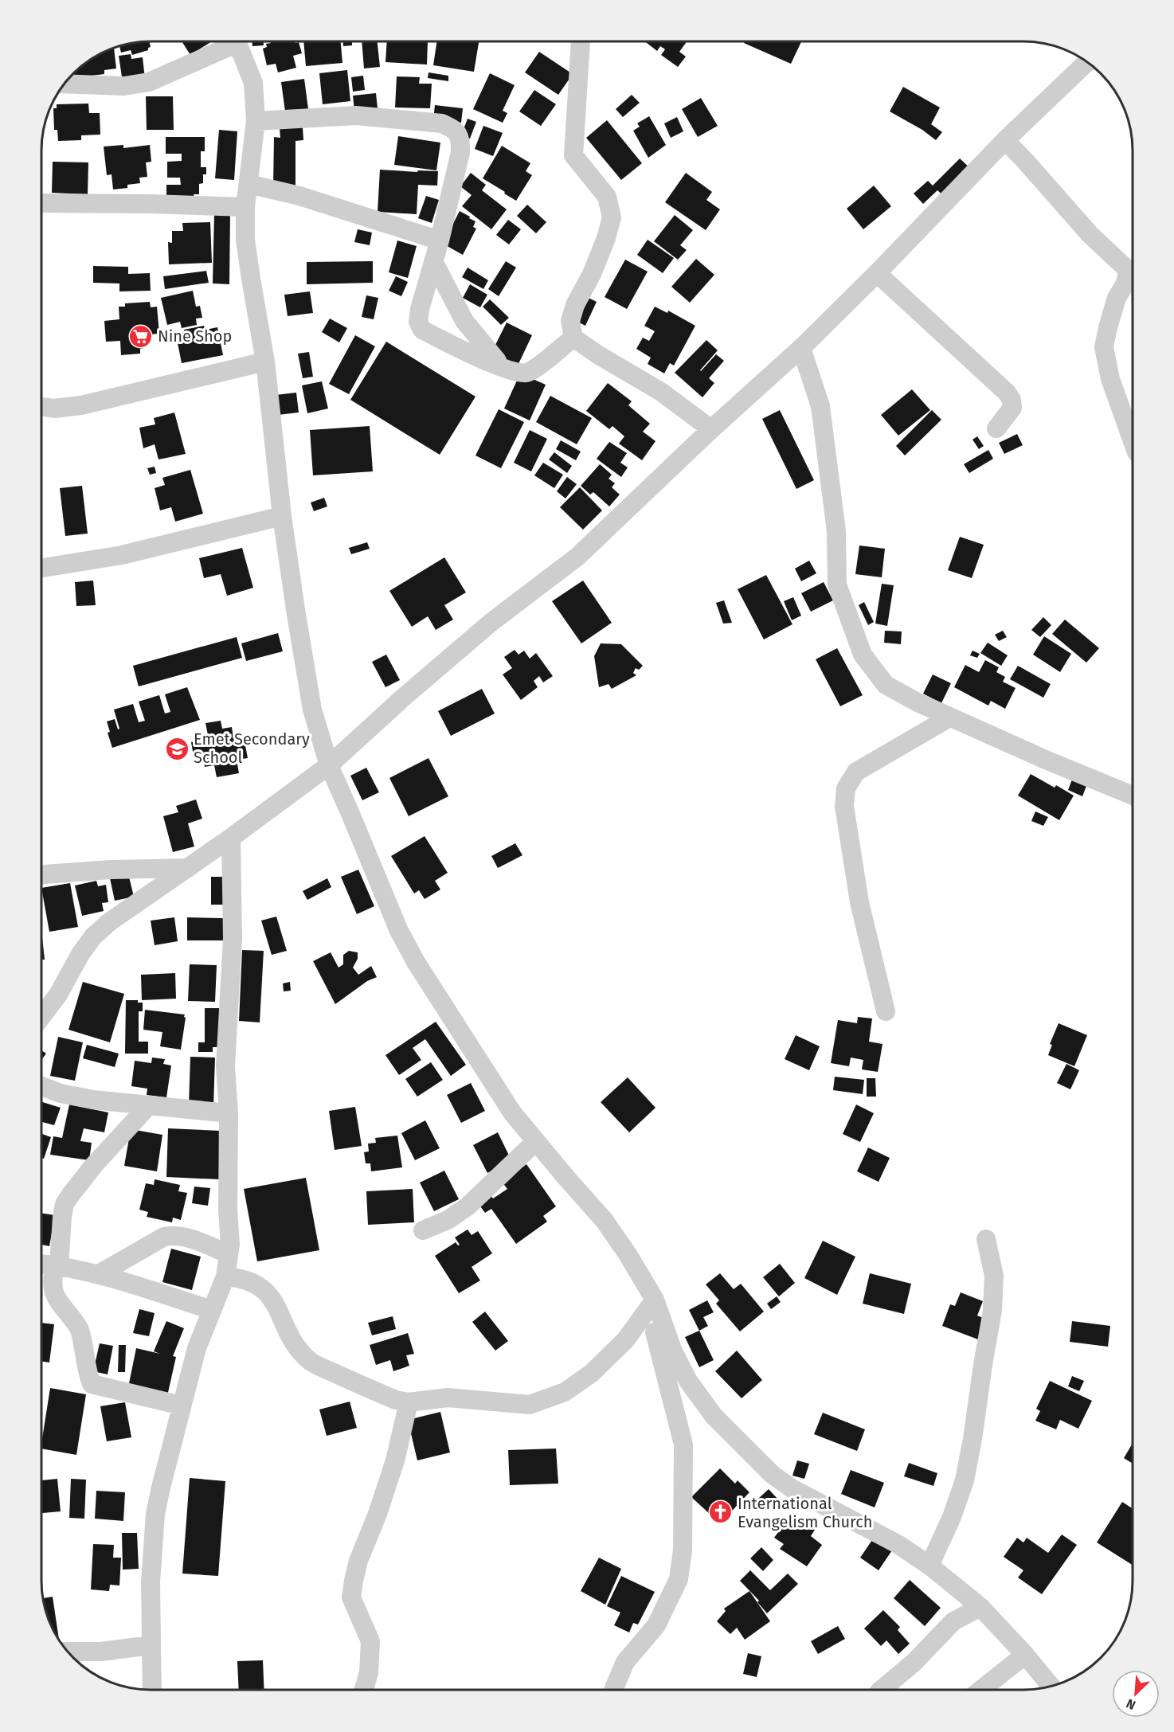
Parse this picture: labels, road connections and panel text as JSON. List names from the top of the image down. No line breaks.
{"places":{"supermarket":["Nine Shop"],"school or university":["Emet Secondary School"],"church":["International Evangelism Church"]},"north":"bottom left"}
